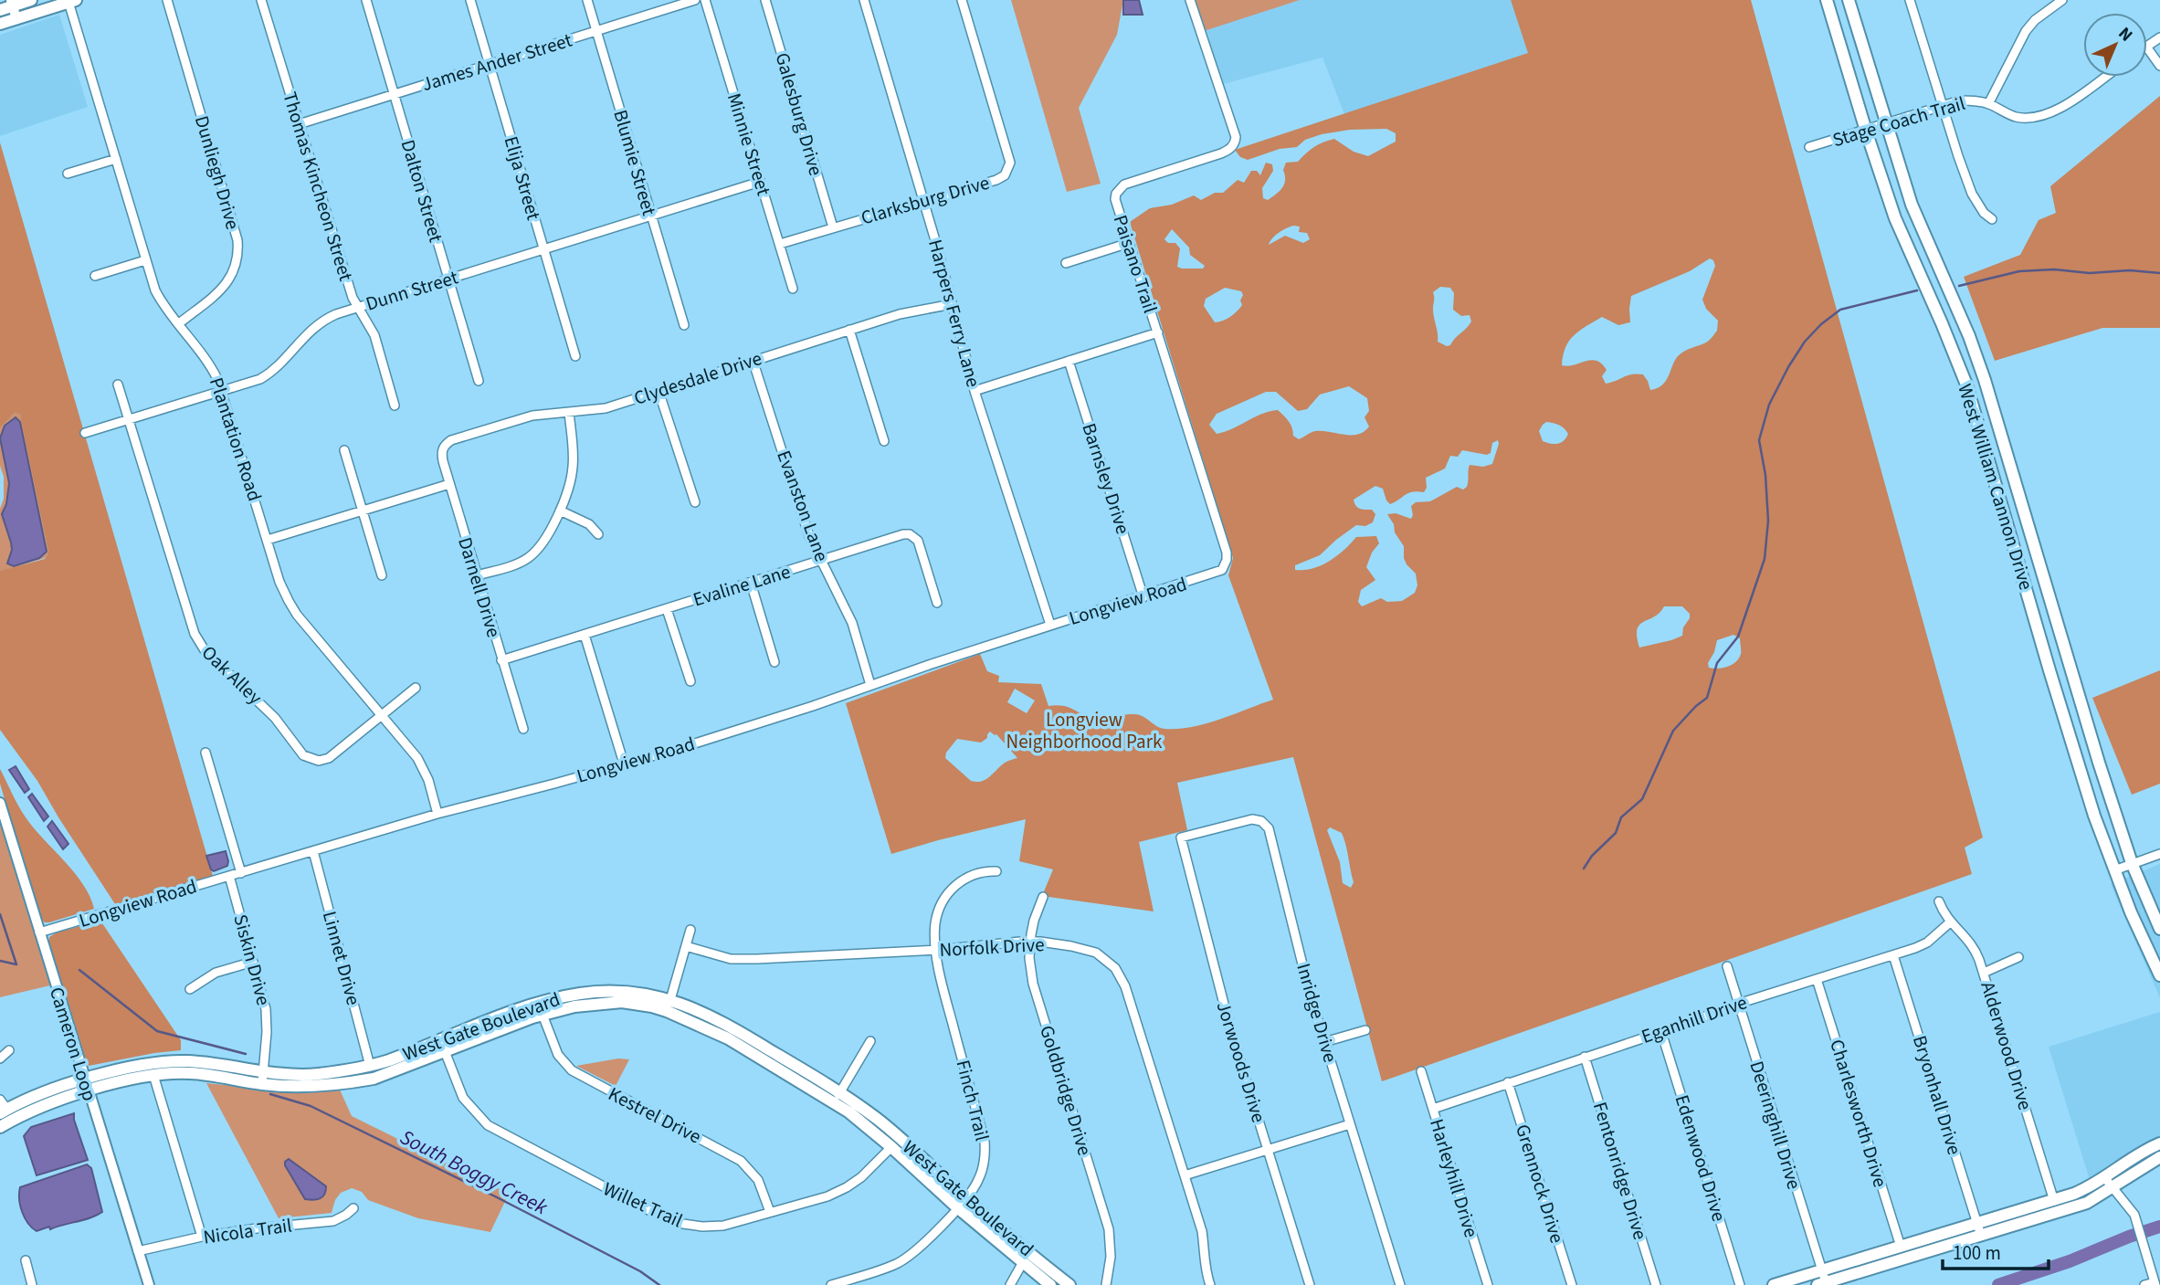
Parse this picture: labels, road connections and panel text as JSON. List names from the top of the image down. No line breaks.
{"streets":{"main road":["West William Cannon Drive","West Gate Boulevard"],"street":["James Ander Street","Galesburg Drive","Stage Coach Trail","Minnie Street","Blumie Street","Dunliegh Drive","Elija Street","Thomas Kincheon Street","Dalton Street","Clarksburg Drive","Paisano Trail","Dunn Street","Harpers Ferry Lane","Clydesdale Drive","Plantation Road","Barnsley Drive","Evanston Lane","Evaline Lane","Darnell Drive","Longview Road","Oak Alley","Norfolk Drive","Linnet Drive","Siskin Drive","Inridge Drive","Eganhill Drive","Cameron Loop","Alderwood Drive","Jorwoods Drive","Goldbridge Drive","Bryonhall Drive","Finch Trail","Charlesworth Drive","Kestrel Drive","Deeringhill Drive","Edenwood Drive","Fentonridge Drive","Harleyhill Drive","Grennock Drive","Willet Trail","Nicola Trail"]},"crossings":[["James Ander Street","Blumie Street"],["James Ander Street","Elija Street"],["James Ander Street","Thomas Kincheon Street"],["James Ander Street","Dalton Street"],["Galesburg Drive","Clarksburg Drive"],["Stage Coach Trail","West William Cannon Drive"],["Minnie Street","Clarksburg Drive"],["Minnie Street","Dunn Street"],["Blumie Street","Dunn Street"],["Dunliegh Drive","Plantation Road"],["Elija Street","Dunn Street"],["Thomas Kincheon Street","Dunn Street"],["Dalton Street","Dunn Street"],["Clarksburg Drive","Harpers Ferry Lane"],["Paisano Trail","Longview Road"],["Dunn Street","Plantation Road"],["Dunn Street","Oak Alley"],["Harpers Ferry Lane","Clydesdale Drive"],["Harpers Ferry Lane","Longview Road"],["Clydesdale Drive","Evanston Lane"],["Clydesdale Drive","Darnell Drive"],["Plantation Road","Longview Road"],["Plantation Road","Oak Alley"],["Barnsley Drive","Longview Road"],["Evanston Lane","Evaline Lane"],["Evanston Lane","Longview Road"],["Evaline Lane","Darnell Drive"],["Longview Road","Linnet Drive"],["Longview Road","Siskin Drive"],["Longview Road","Cameron Loop"],["Norfolk Drive","Goldbridge Drive"],["Norfolk Drive","Finch Trail"],["Linnet Drive","West Gate Boulevard"],["Siskin Drive","West Gate Boulevard"],["Inridge Drive","Jorwoods Drive"],["Eganhill Drive","Alderwood Drive"],["Eganhill Drive","Bryonhall Drive"],["Eganhill Drive","Charlesworth Drive"],["Eganhill Drive","Deeringhill Drive"],["Eganhill Drive","Edenwood Drive"],["Eganhill Drive","Fentonridge Drive"],["Eganhill Drive","Harleyhill Drive"],["Eganhill Drive","Grennock Drive"],["West Gate Boulevard","Cameron Loop"],["West Gate Boulevard","Finch Trail"],["West Gate Boulevard","Kestrel Drive"],["West Gate Boulevard","Willet Trail"],["Cameron Loop","Nicola Trail"],["Kestrel Drive","Willet Trail"]],"water":["South Boggy Creek"],"parks":["Longview Neighborhood Park"],"scale_bar":"100 m","north":"top right"}
